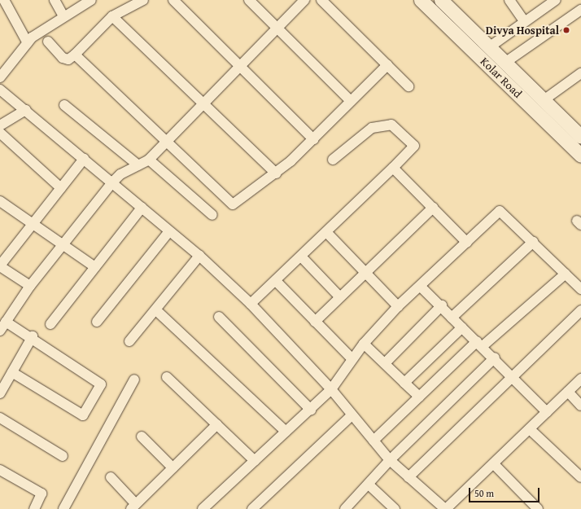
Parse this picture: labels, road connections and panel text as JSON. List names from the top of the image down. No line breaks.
{"streets":{"main road":["Kolar Road"]},"places":["Divya Hospital"],"scale_bar":"50 m"}
